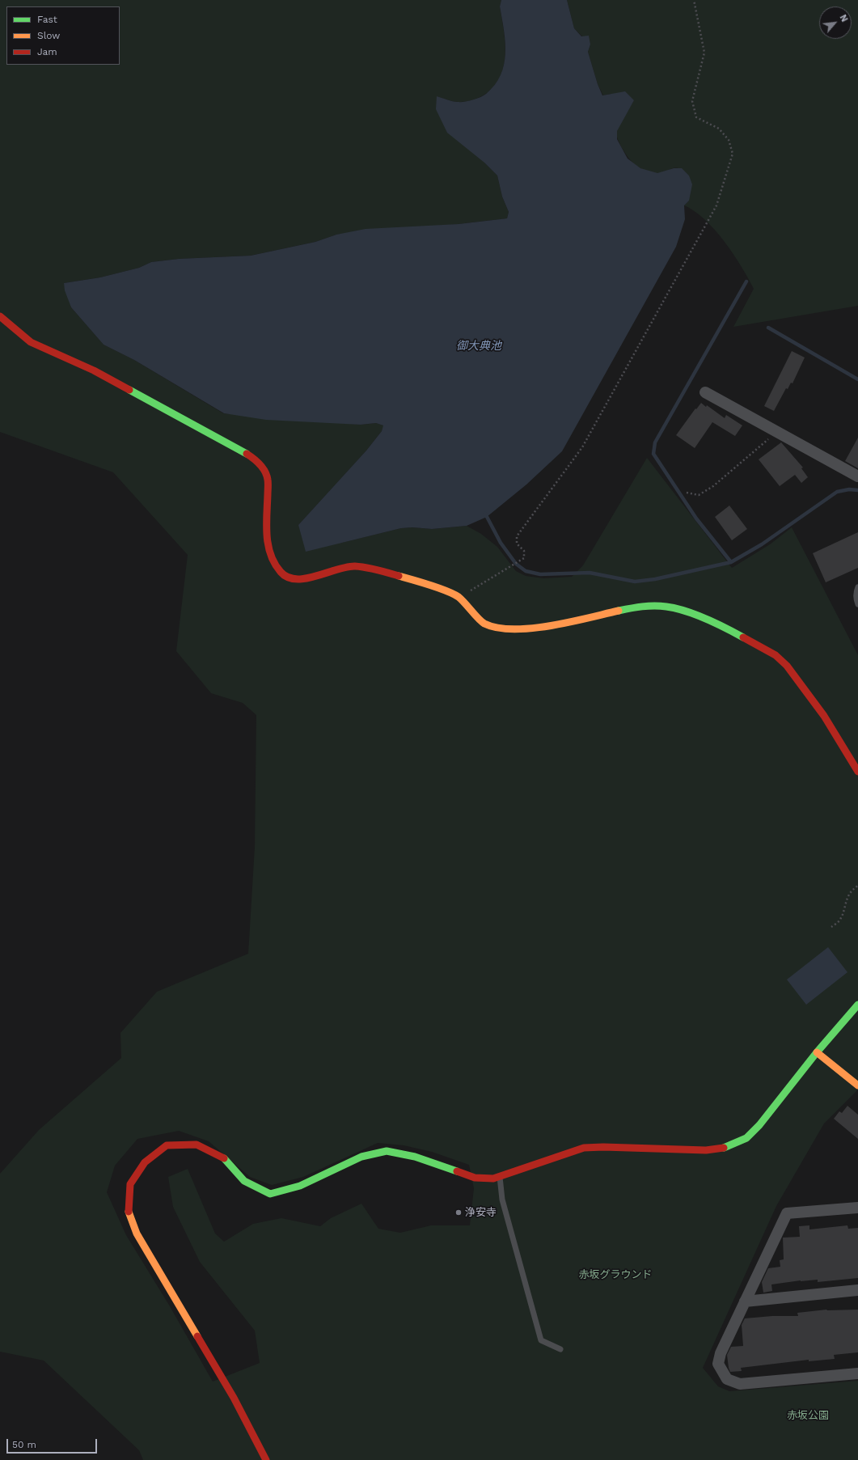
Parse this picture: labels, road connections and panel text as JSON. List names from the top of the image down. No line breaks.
{"water":["御大典池"],"parks":["赤坂グラウンド","赤坂公園"],"places":["浄安寺"],"legend":["Fast","Slow","Jam"],"scale_bar":"50 m","north":"top right"}
